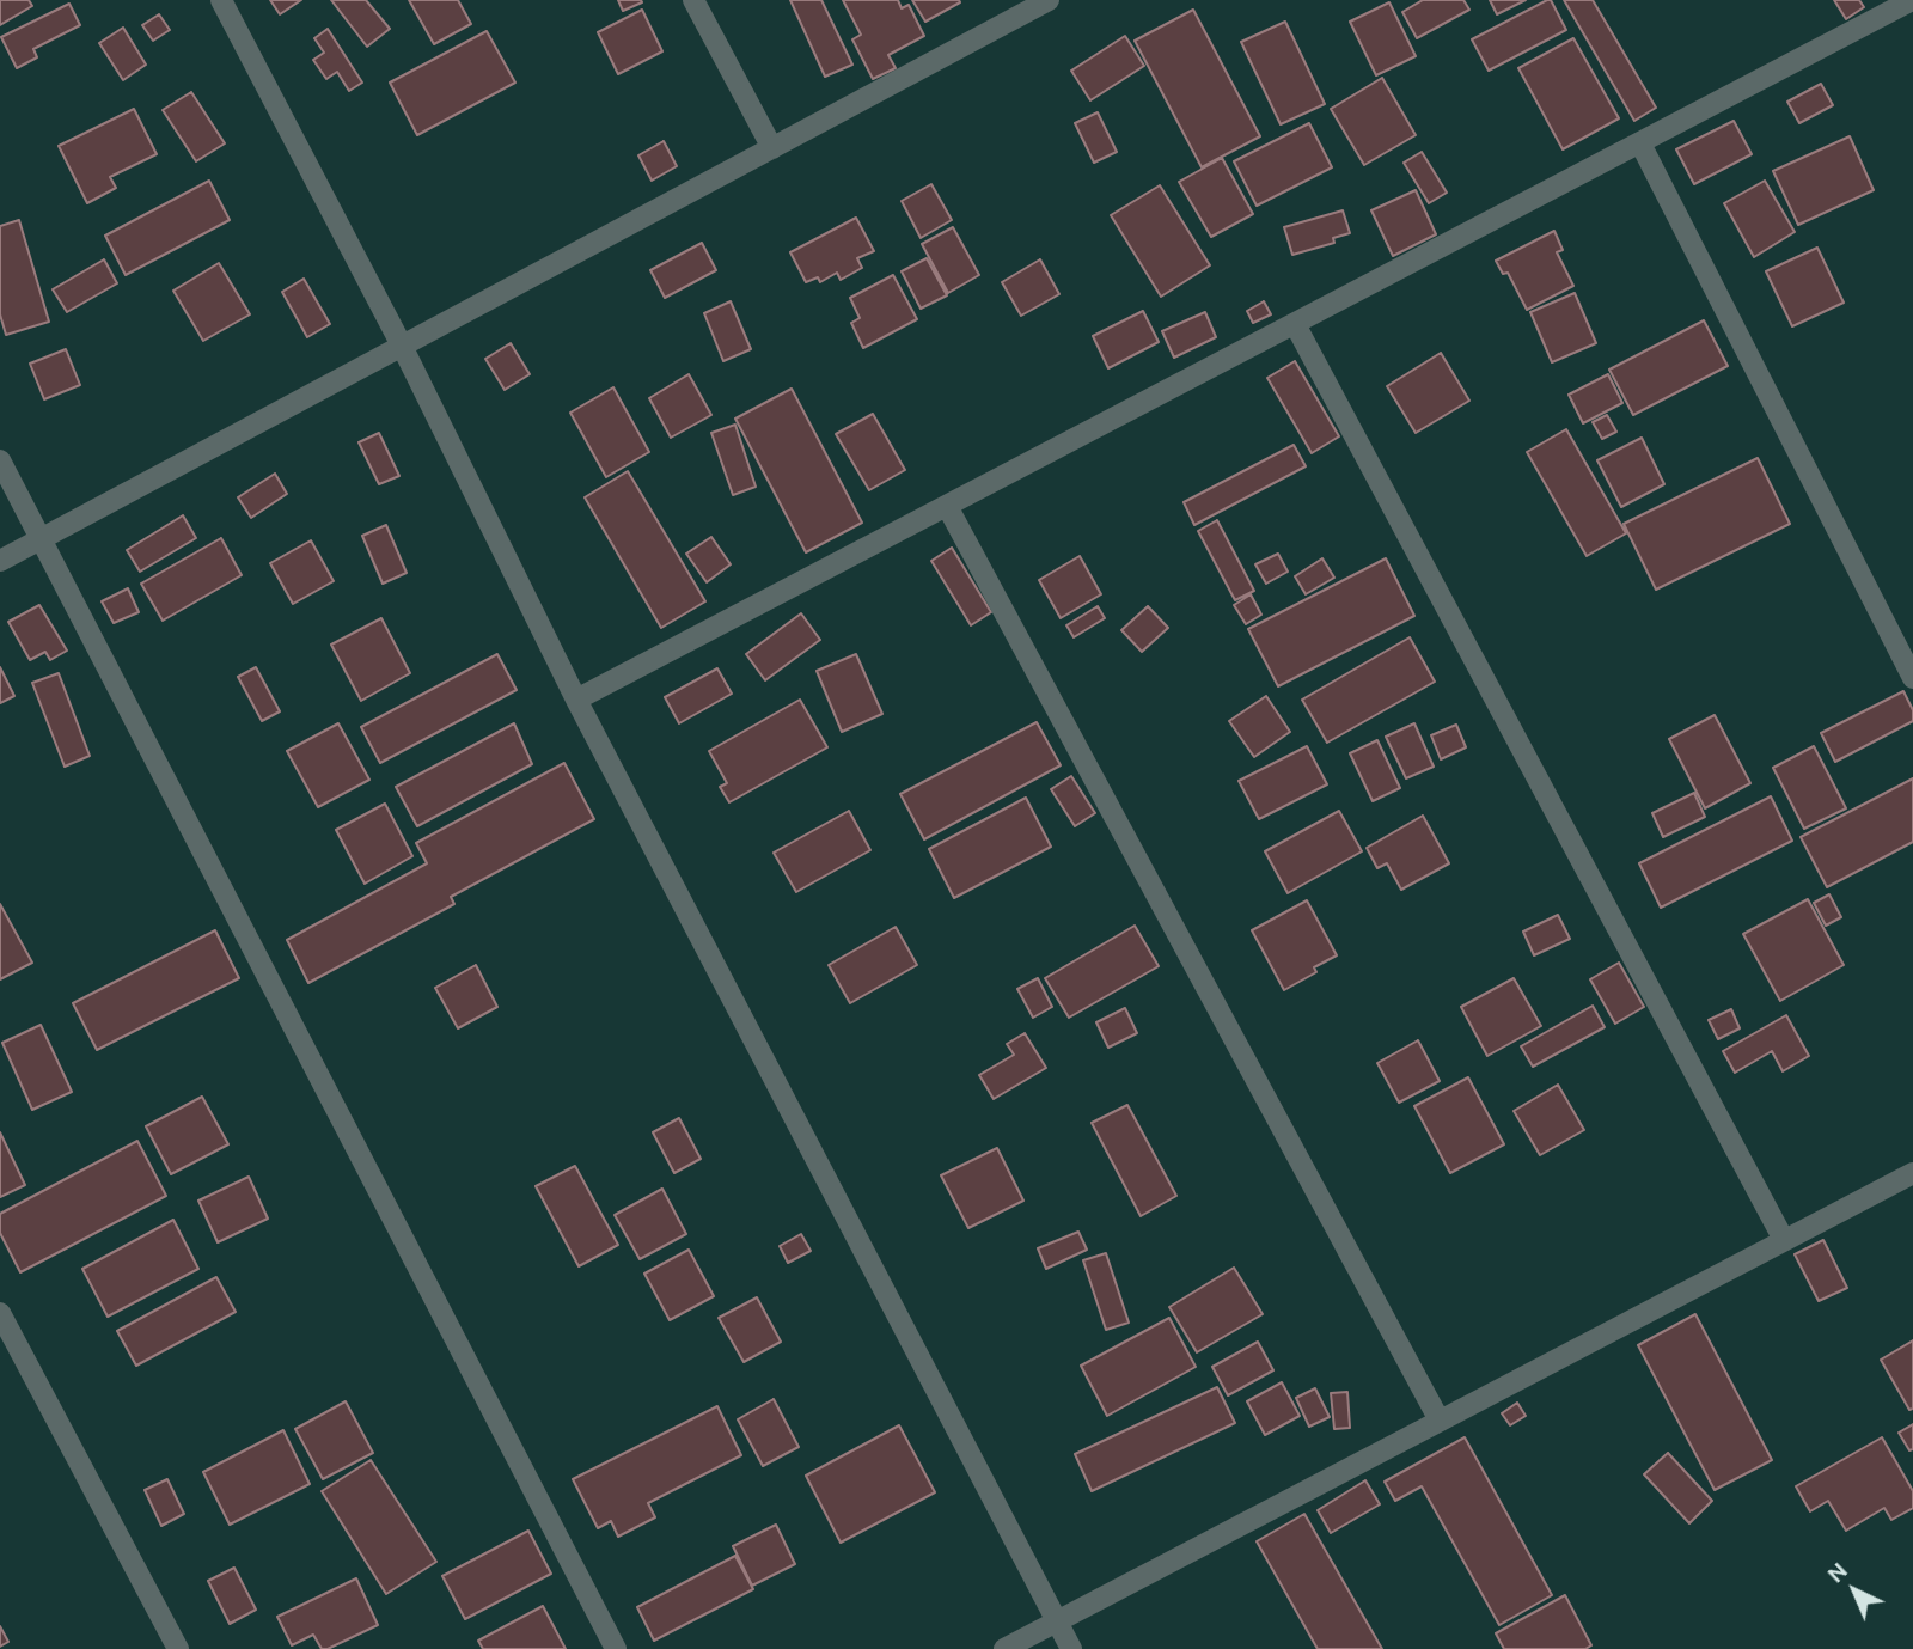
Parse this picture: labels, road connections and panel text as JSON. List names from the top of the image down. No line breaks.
{"north":"top left"}
